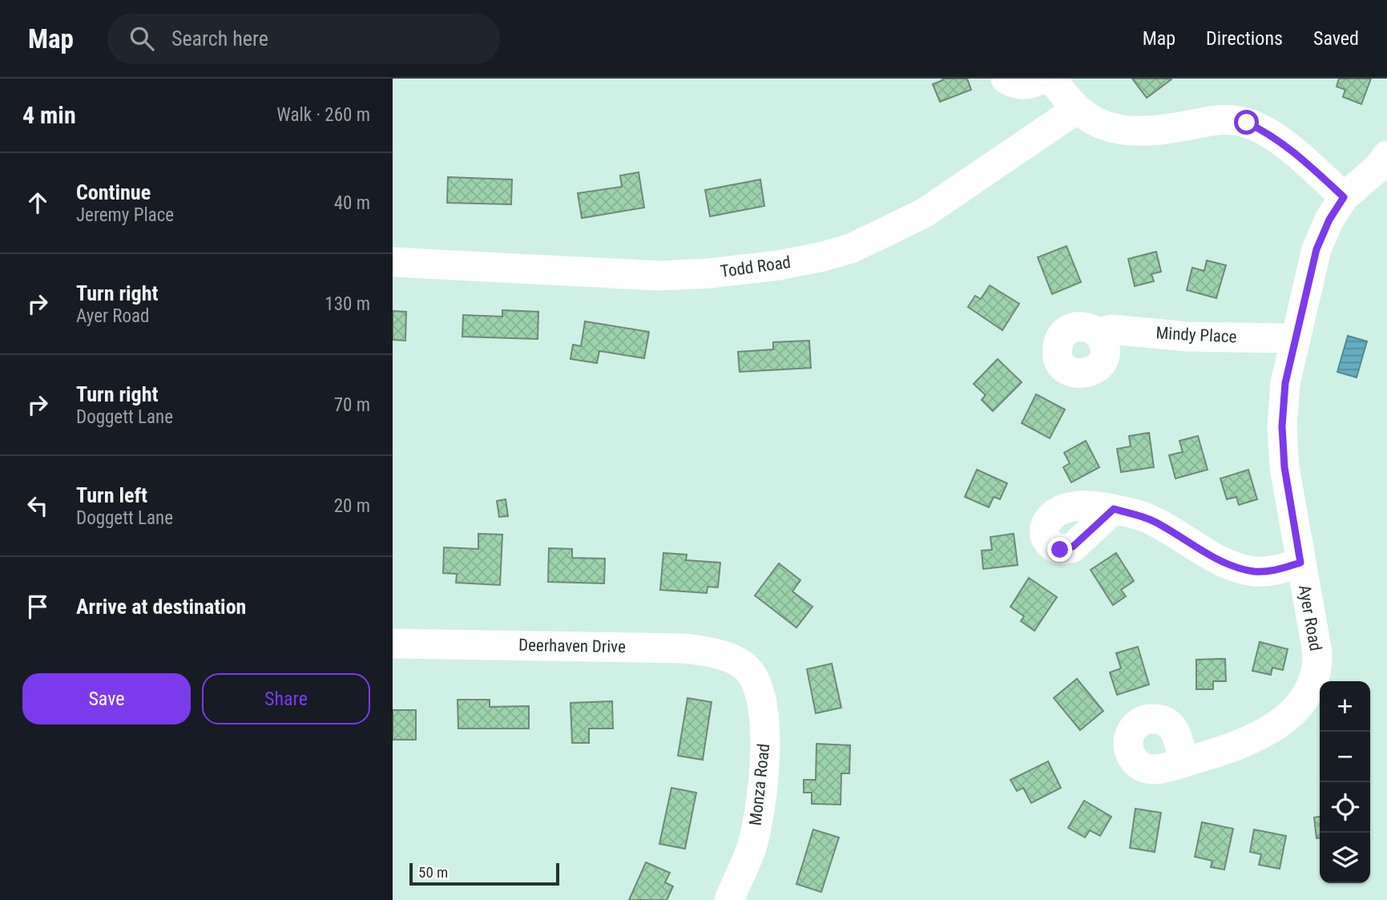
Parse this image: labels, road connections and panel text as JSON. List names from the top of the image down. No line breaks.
{"streets":{"street":["Todd Road","Mindy Place","Ayer Road","Deerhaven Drive","Monza Road"]},"crossings":[["Mindy Place","Ayer Road"],["Deerhaven Drive","Monza Road"]],"scale_bar":"50 m","page":{"header":"Map","search":"Search here","nav":["Map","Directions","Saved"],"heading":["4 min","Walk · 260 m"],"list":[["Continue","Jeremy Place","40 m"],["Turn right","Ayer Road","130 m"],["Turn right","Doggett Lane","70 m"],["Turn left","Doggett Lane","20 m"],"Arrive at destination"],"buttons":["Save","Share"],"map_buttons":["+","−"],"scale":"50 m"}}
